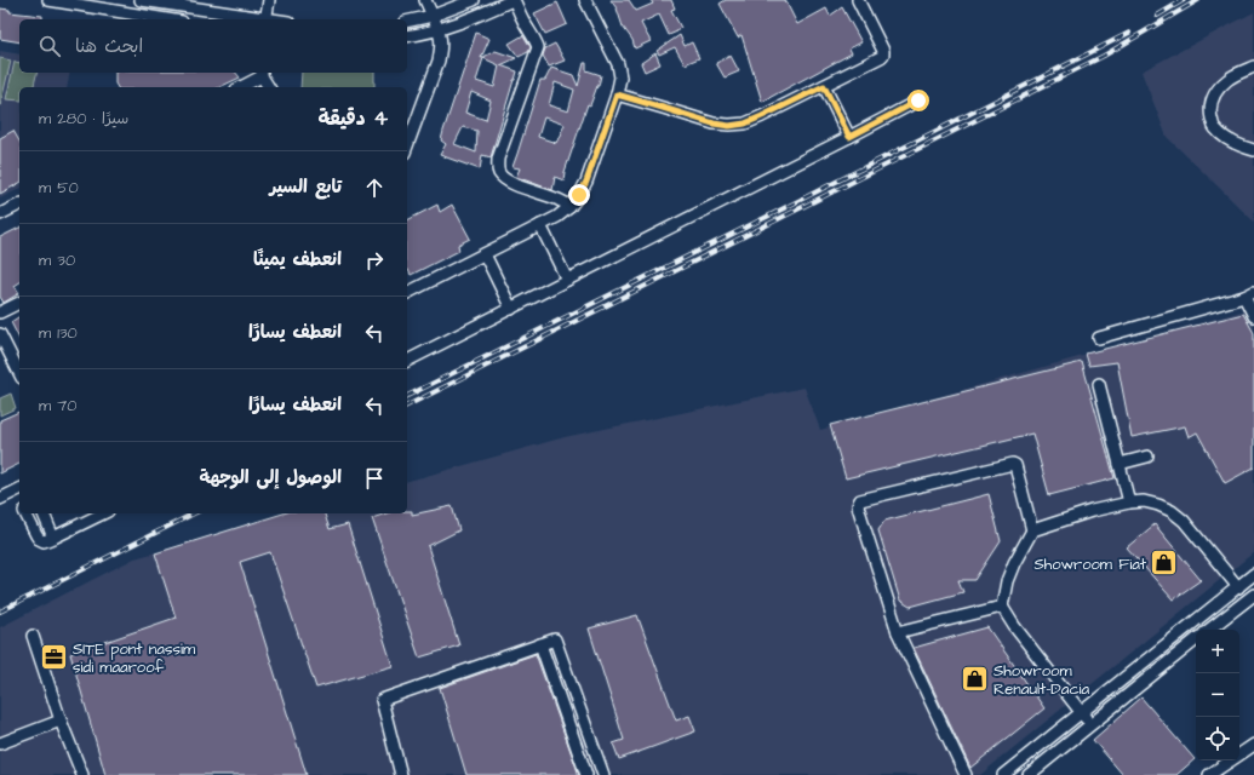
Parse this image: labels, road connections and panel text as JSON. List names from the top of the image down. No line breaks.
{"places":{"shop":["Showroom Fiat","Showroom Renault-Dacia"],"office":["SITE pont nassim sidi maaroof"]},"page":{"search":"ابحث هنا","heading":["4 دقيقة","سيرًا · 280 m"],"list":[["تابع السير","50 m"],["انعطف يمينًا","30 m"],["انعطف يسارًا","130 m"],["انعطف يسارًا","70 m"],"الوصول إلى الوجهة"],"map_buttons":["+","−"]}}
